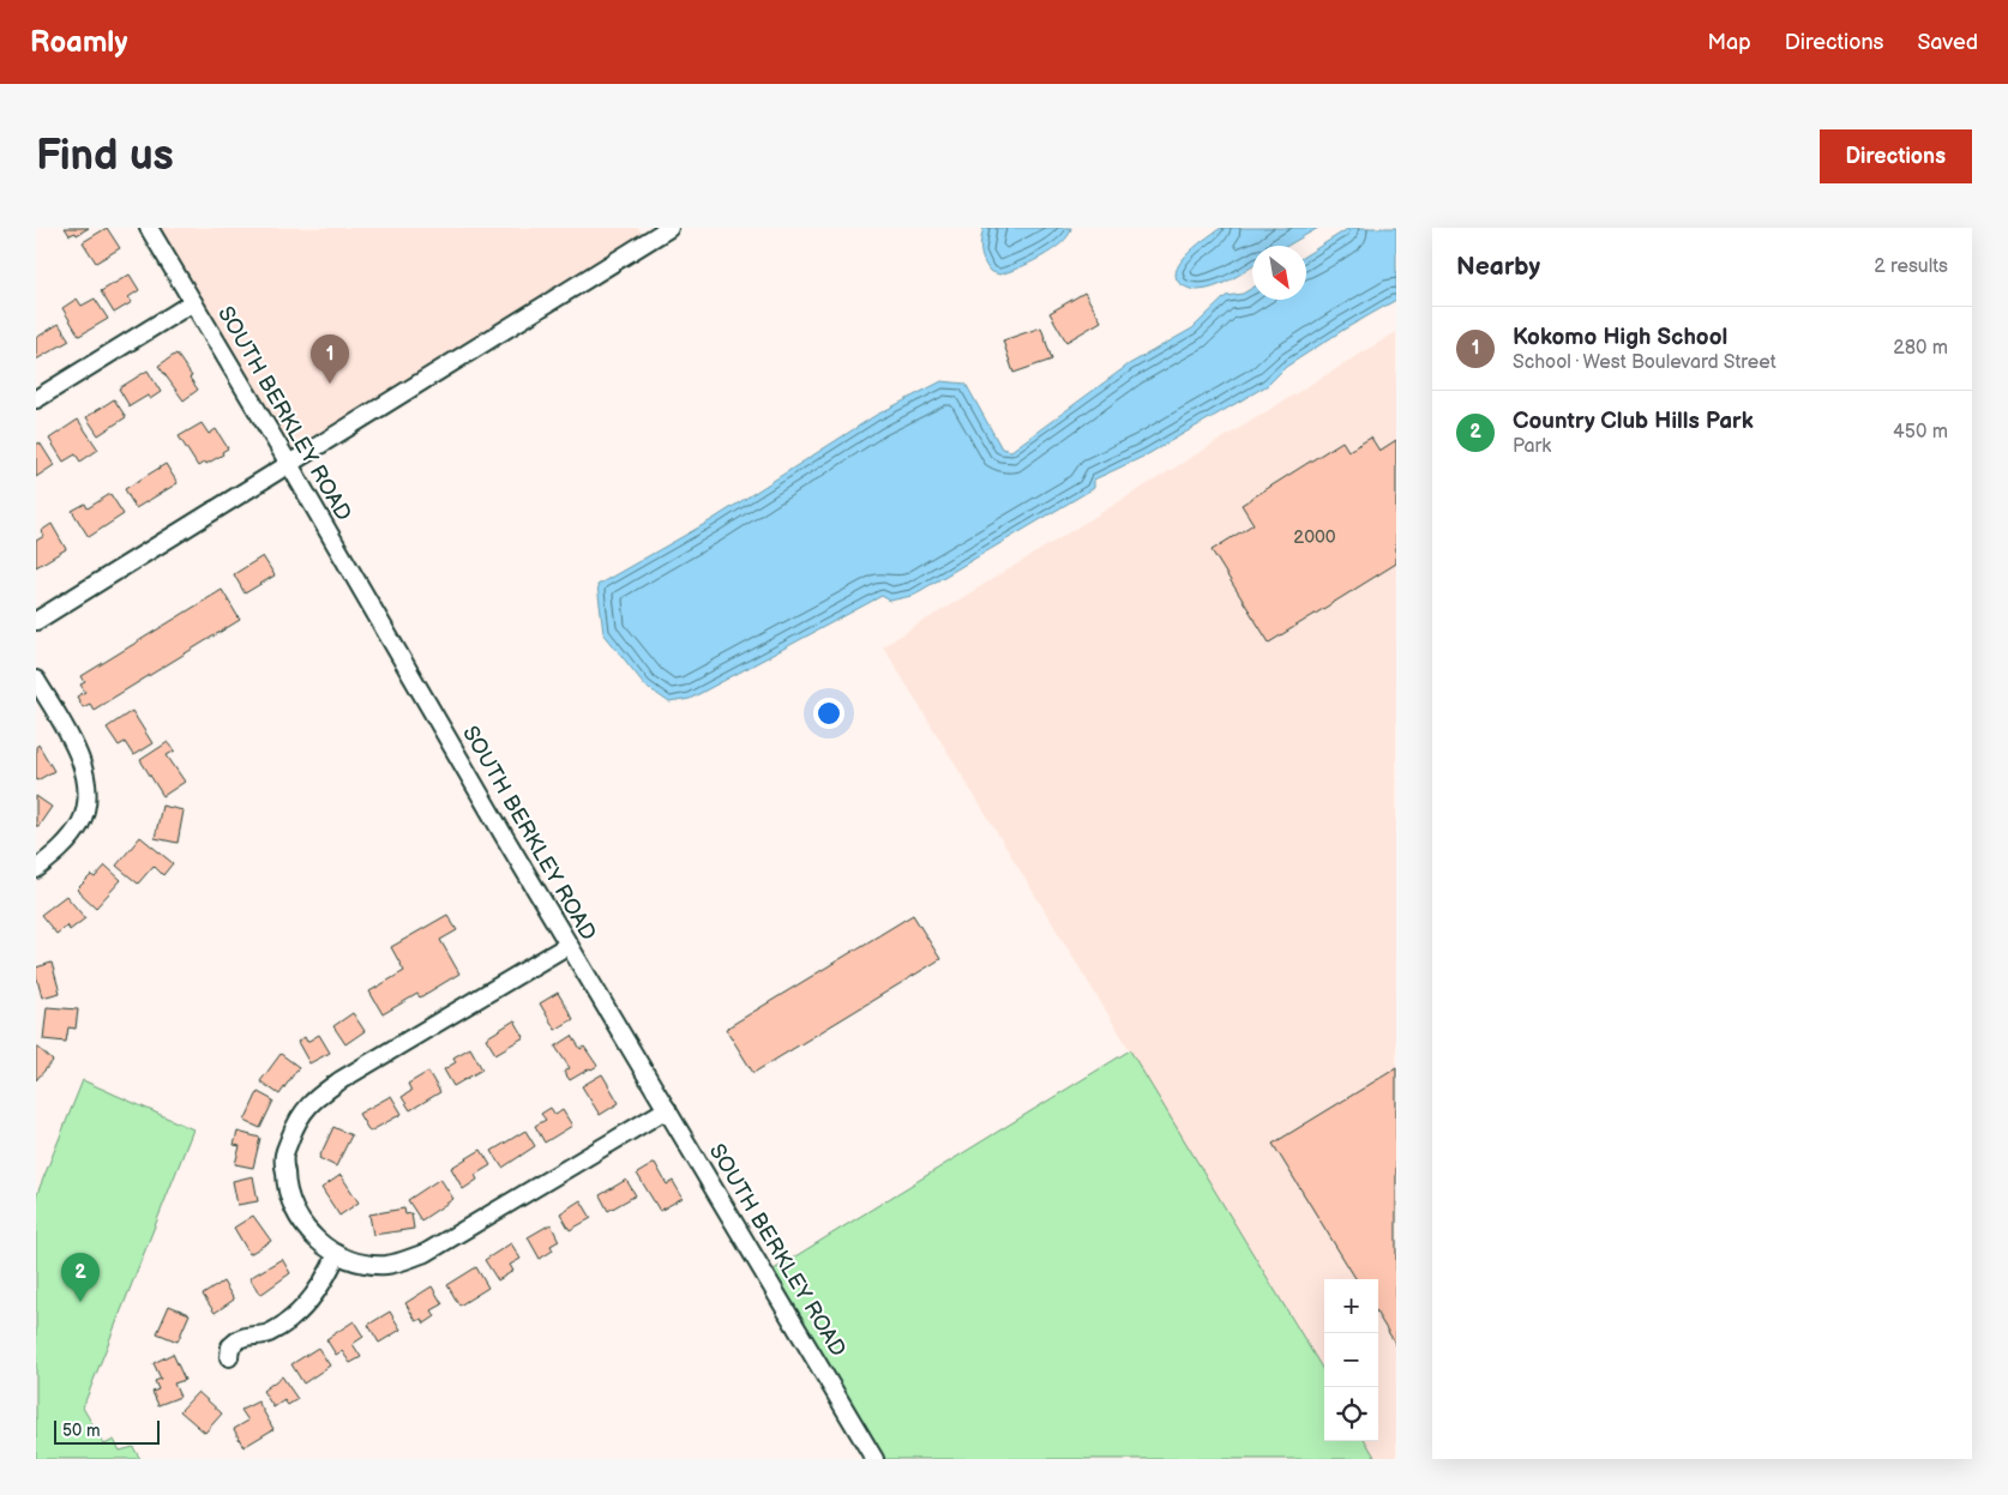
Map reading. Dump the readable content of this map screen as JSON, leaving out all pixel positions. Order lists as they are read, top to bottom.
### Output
{
  "streets": {
    "street": ["SOUTH BERKLEY ROAD"]
  },
  "house_numbers": ["2000"],
  "scale_bar": "50 m",
  "north": "bottom right",
  "page": {
    "header": "Roamly",
    "nav": ["Map", "Directions", "Saved"],
    "buttons": "Directions",
    "title": "Find us",
    "heading": ["Nearby", "2 results"],
    "list": [
      {
        "mark": "1",
        "name": "Kokomo High School",
        "note": "School · West Boulevard Street",
        "value": "280 m"
      },
      {
        "mark": "2",
        "name": "Country Club Hills Park",
        "note": "Park",
        "value": "450 m"
      }
    ],
    "pins": ["1", "2"],
    "map_buttons": ["+", "−"],
    "scale": "50 m"
  }
}
